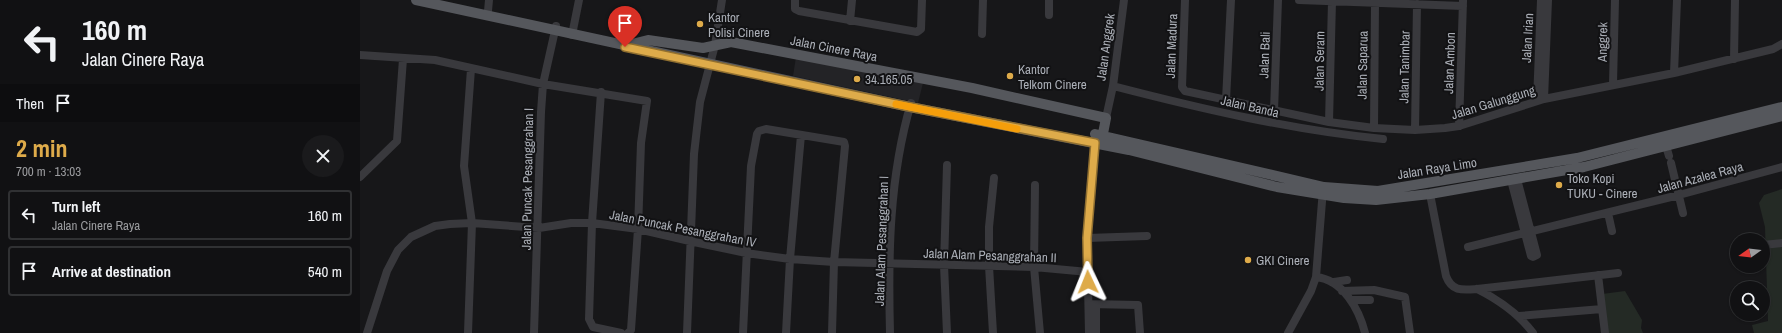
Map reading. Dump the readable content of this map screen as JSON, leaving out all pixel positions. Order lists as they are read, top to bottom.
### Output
{
  "streets": {
    "main road": ["Jalan Anggrek", "Jalan Cinere Raya", "Jalan Raya Limo"],
    "street": [
      "Jalan Irian",
      "Anggrek",
      "Jalan Madura",
      "Jalan Bali",
      "Jalan Seram",
      "Jalan Ambon",
      "Jalan Saparua",
      "Jalan Tanimbar",
      "Jalan Galunggung",
      "Jalan Banda",
      "Jalan Azalea Raya",
      "Jalan Puncak Pesanggrahan I",
      "Jalan Puncak Pesanggrahan IV",
      "Jalan Alam Pesanggrahan I",
      "Jalan Alam Pesanggrahan II"
    ]
  },
  "crossings": [
    ["Jalan Irian", "Jalan Galunggung"],
    ["Anggrek", "Jalan Galunggung"],
    ["Jalan Madura", "Jalan Galunggung"],
    ["Jalan Anggrek", "Jalan Cinere Raya"],
    ["Jalan Anggrek", "Jalan Banda"],
    ["Jalan Anggrek", "Jalan Raya Limo"],
    ["Jalan Cinere Raya", "Jalan Raya Limo"],
    ["Jalan Cinere Raya", "Jalan Puncak Pesanggrahan I"],
    ["Jalan Cinere Raya", "Jalan Alam Pesanggrahan I"],
    ["Jalan Bali", "Jalan Galunggung"],
    ["Jalan Seram", "Jalan Galunggung"],
    ["Jalan Ambon", "Jalan Galunggung"],
    ["Jalan Saparua", "Jalan Galunggung"],
    ["Jalan Tanimbar", "Jalan Galunggung"],
    ["Jalan Puncak Pesanggrahan I", "Jalan Puncak Pesanggrahan IV"],
    ["Jalan Puncak Pesanggrahan IV", "Jalan Alam Pesanggrahan I"],
    ["Jalan Puncak Pesanggrahan IV", "Jalan Alam Pesanggrahan II"],
    ["Jalan Alam Pesanggrahan I", "Jalan Alam Pesanggrahan II"]
  ],
  "places": [
    "Kantor Polisi Cinere",
    "Kantor Telkom Cinere",
    "34.165.05",
    "Toko Kopi TUKU - Cinere",
    "GKI Cinere"
  ],
  "north": "left",
  "page": {
    "turn": ["160 m", "Jalan Cinere Raya"],
    "then": "Then",
    "heading": ["2 min", "700 m · 13:03"],
    "list": [
      {
        "name": "Turn left",
        "note": "Jalan Cinere Raya",
        "value": "160 m"
      },
      {
        "name": "Arrive at destination",
        "value": "540 m"
      }
    ]
  }
}
